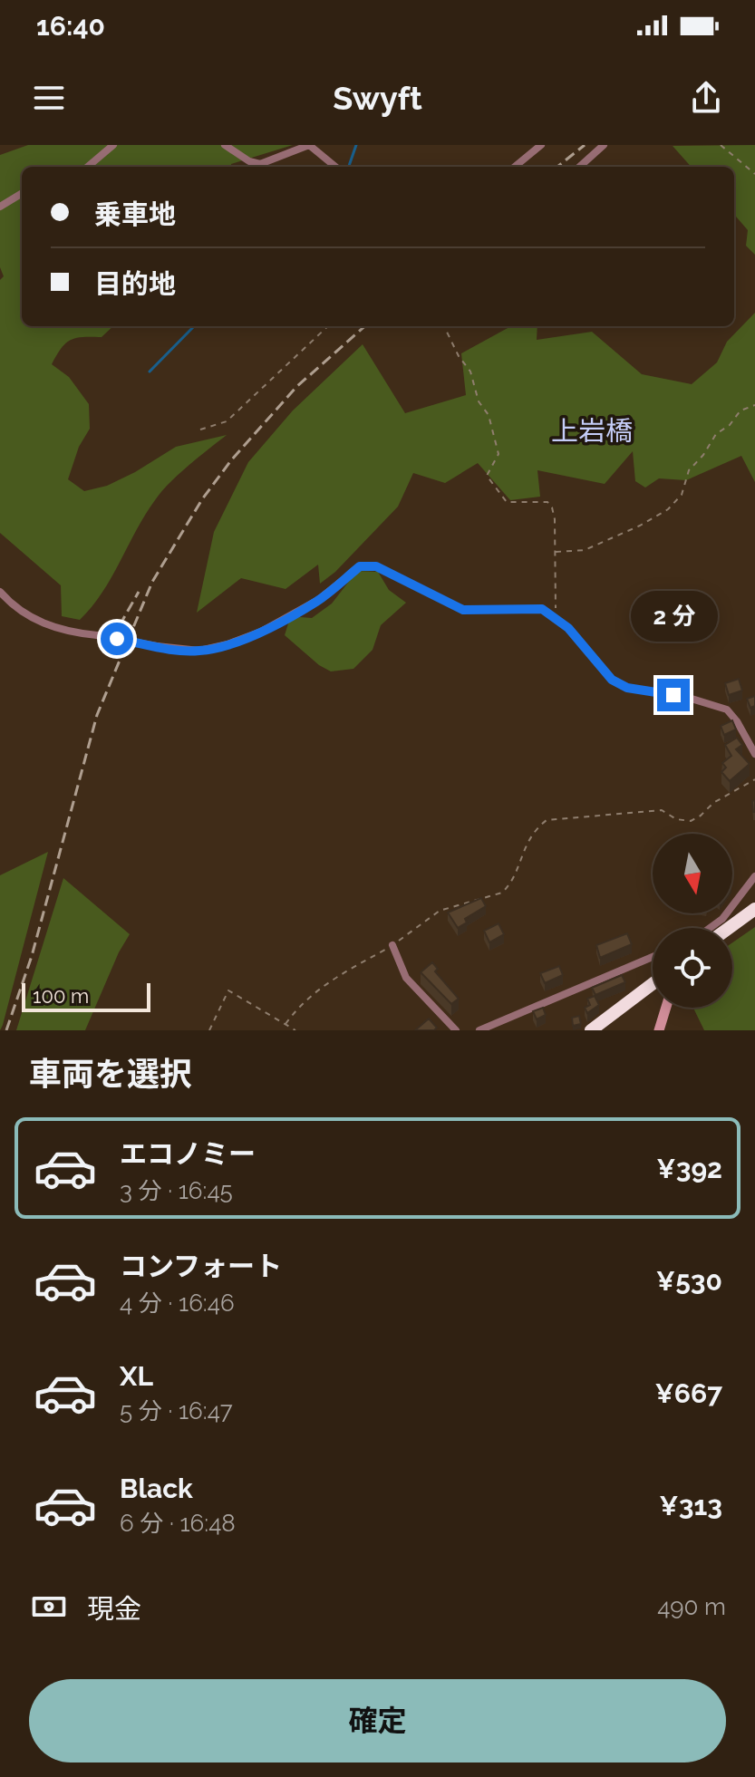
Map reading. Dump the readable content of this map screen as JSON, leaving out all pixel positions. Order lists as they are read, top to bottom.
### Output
{
  "districts": ["上岩橋"],
  "scale_bar": "100 m",
  "north": "bottom",
  "page": {
    "status": "16:40",
    "header": "Swyft",
    "banner": ["乗車地", "目的地"],
    "bubble": "2 分",
    "scale": "100 m",
    "heading": "車両を選択",
    "list": [
      {
        "name": "エコノミー",
        "note": "3 分 · 16:45",
        "value": "¥392"
      },
      {
        "name": "コンフォート",
        "note": "4 分 · 16:46",
        "value": "¥530"
      },
      {
        "name": "XL",
        "note": "5 分 · 16:47",
        "value": "¥667"
      },
      {
        "name": "Black",
        "note": "6 分 · 16:48",
        "value": "¥313"
      }
    ],
    "pay": ["現金", "490 m"],
    "buttons": "確定"
  }
}
